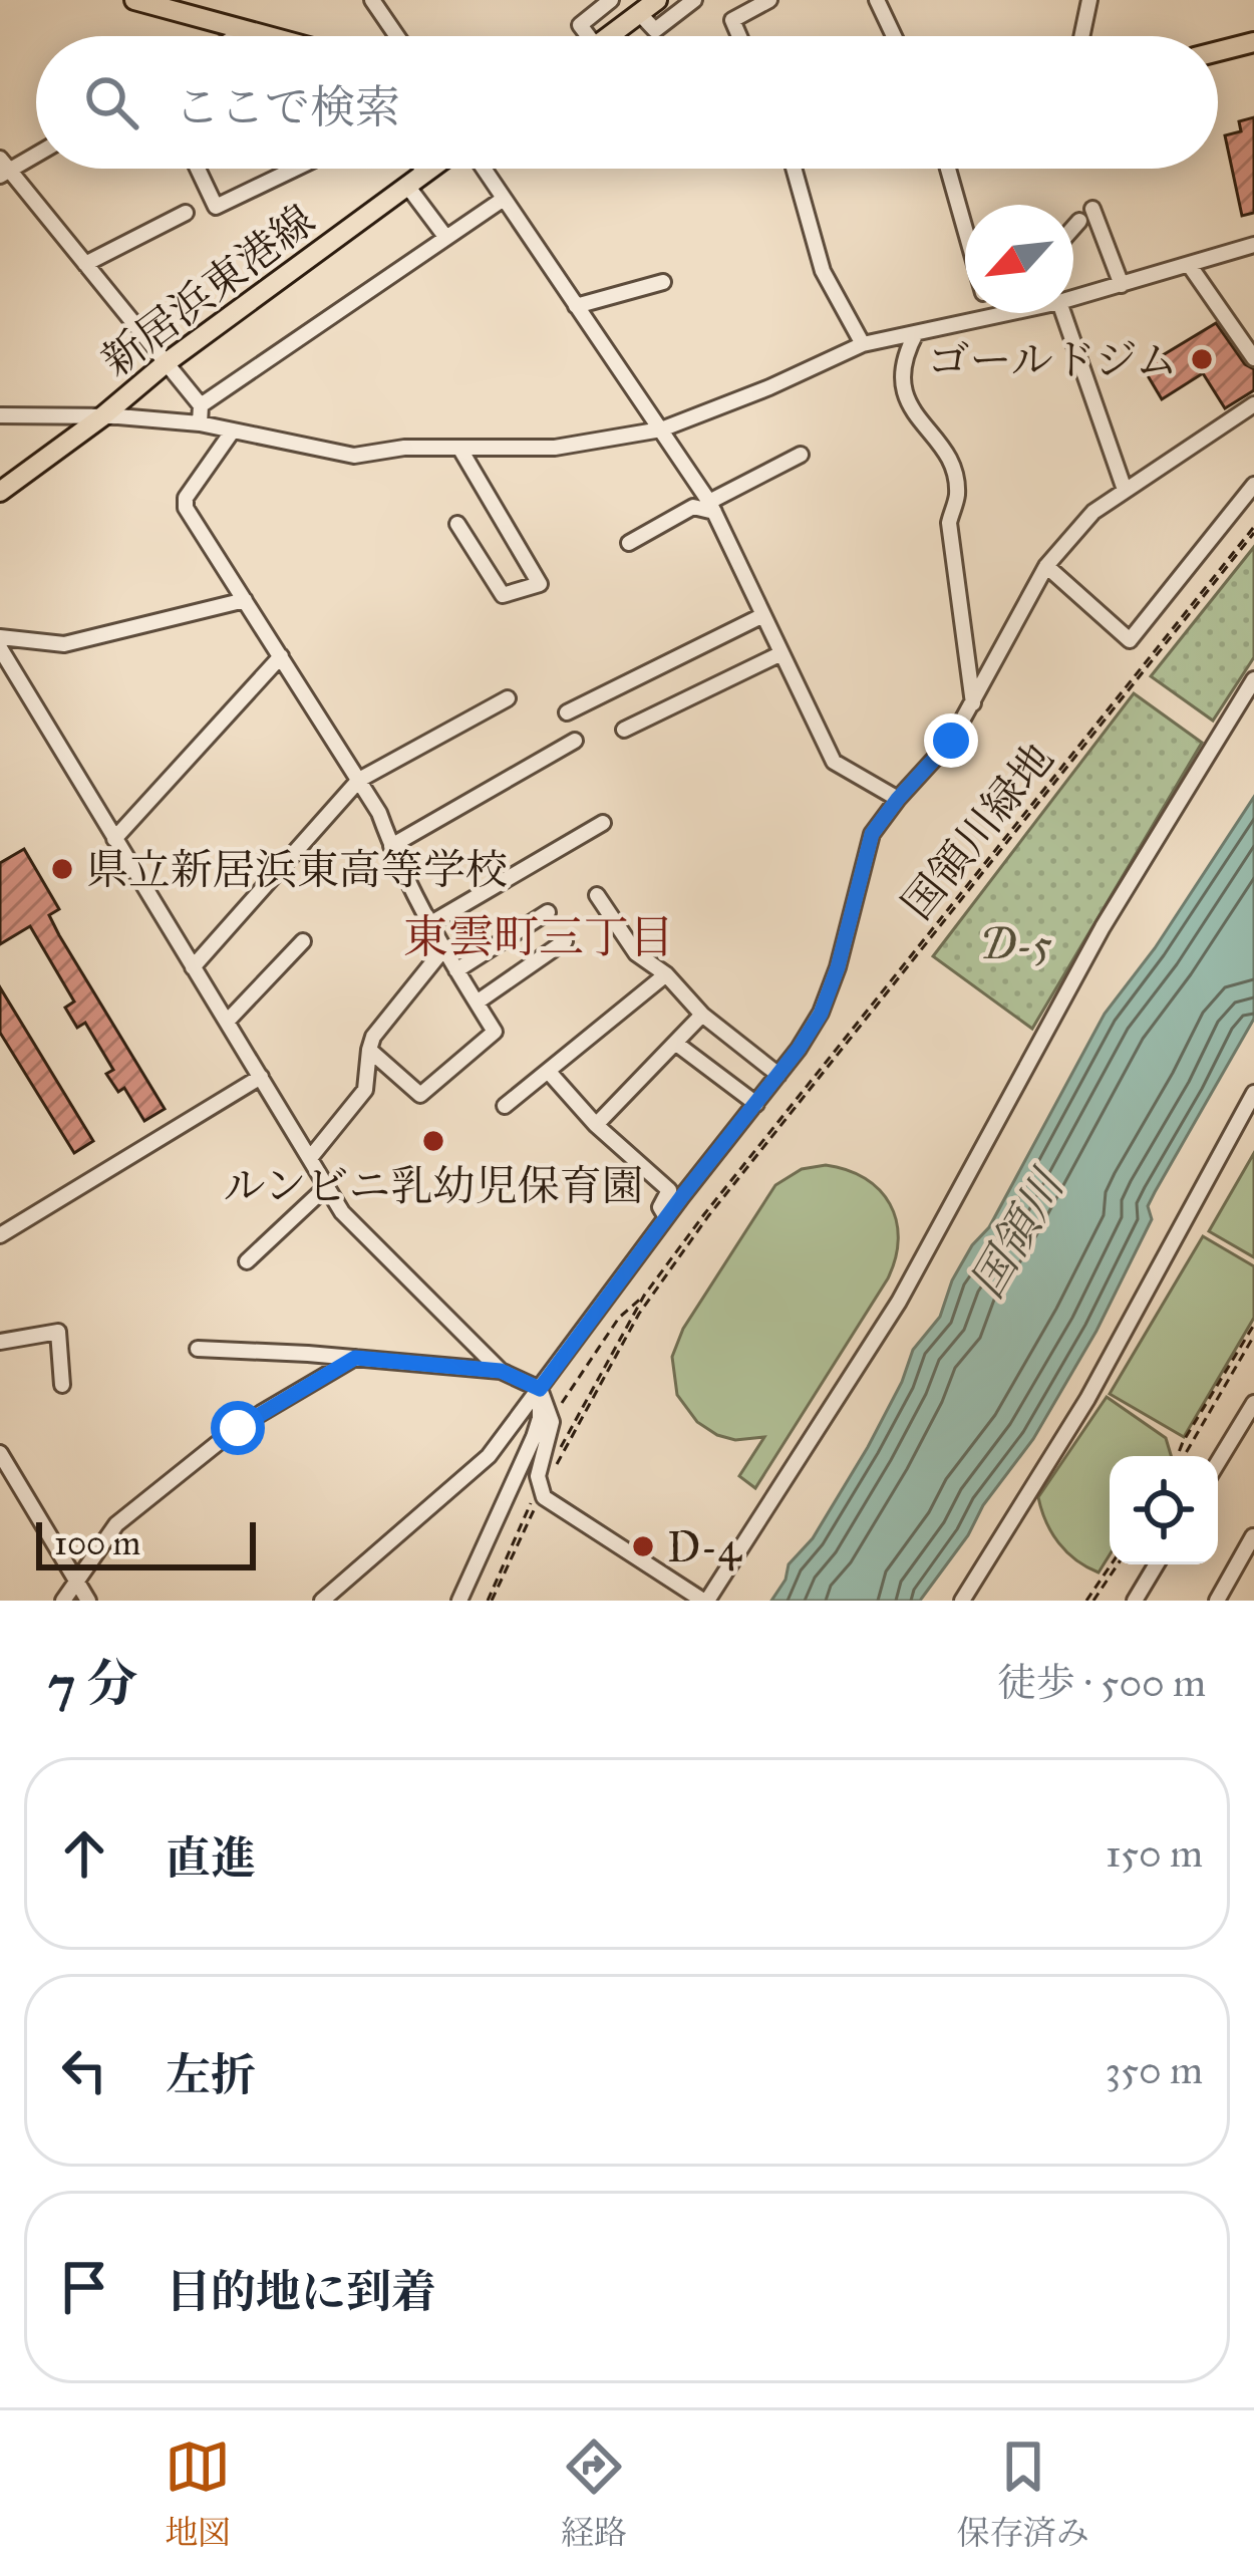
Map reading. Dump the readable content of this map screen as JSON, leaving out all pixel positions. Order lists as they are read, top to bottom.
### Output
{
  "streets": {
    "main road": ["新居浜東港線"],
    "path": ["国領川緑地"]
  },
  "districts": ["東雲町三丁目"],
  "water": ["国領川"],
  "parks": ["D-5"],
  "places": [
    "ゴールドジム",
    "県立新居浜東高等学校",
    "ルンビニ乳幼児保育園",
    "D-4"
  ],
  "scale_bar": "100 m",
  "north": "bottom left",
  "page": {
    "search": "ここで検索",
    "scale": "100 m",
    "heading": ["7 分", "徒歩 · 500 m"],
    "list": [
      ["直進", "150 m"],
      ["左折", "350 m"],
      "目的地に到着"
    ],
    "nav": ["地図", "経路", "保存済み"]
  }
}
